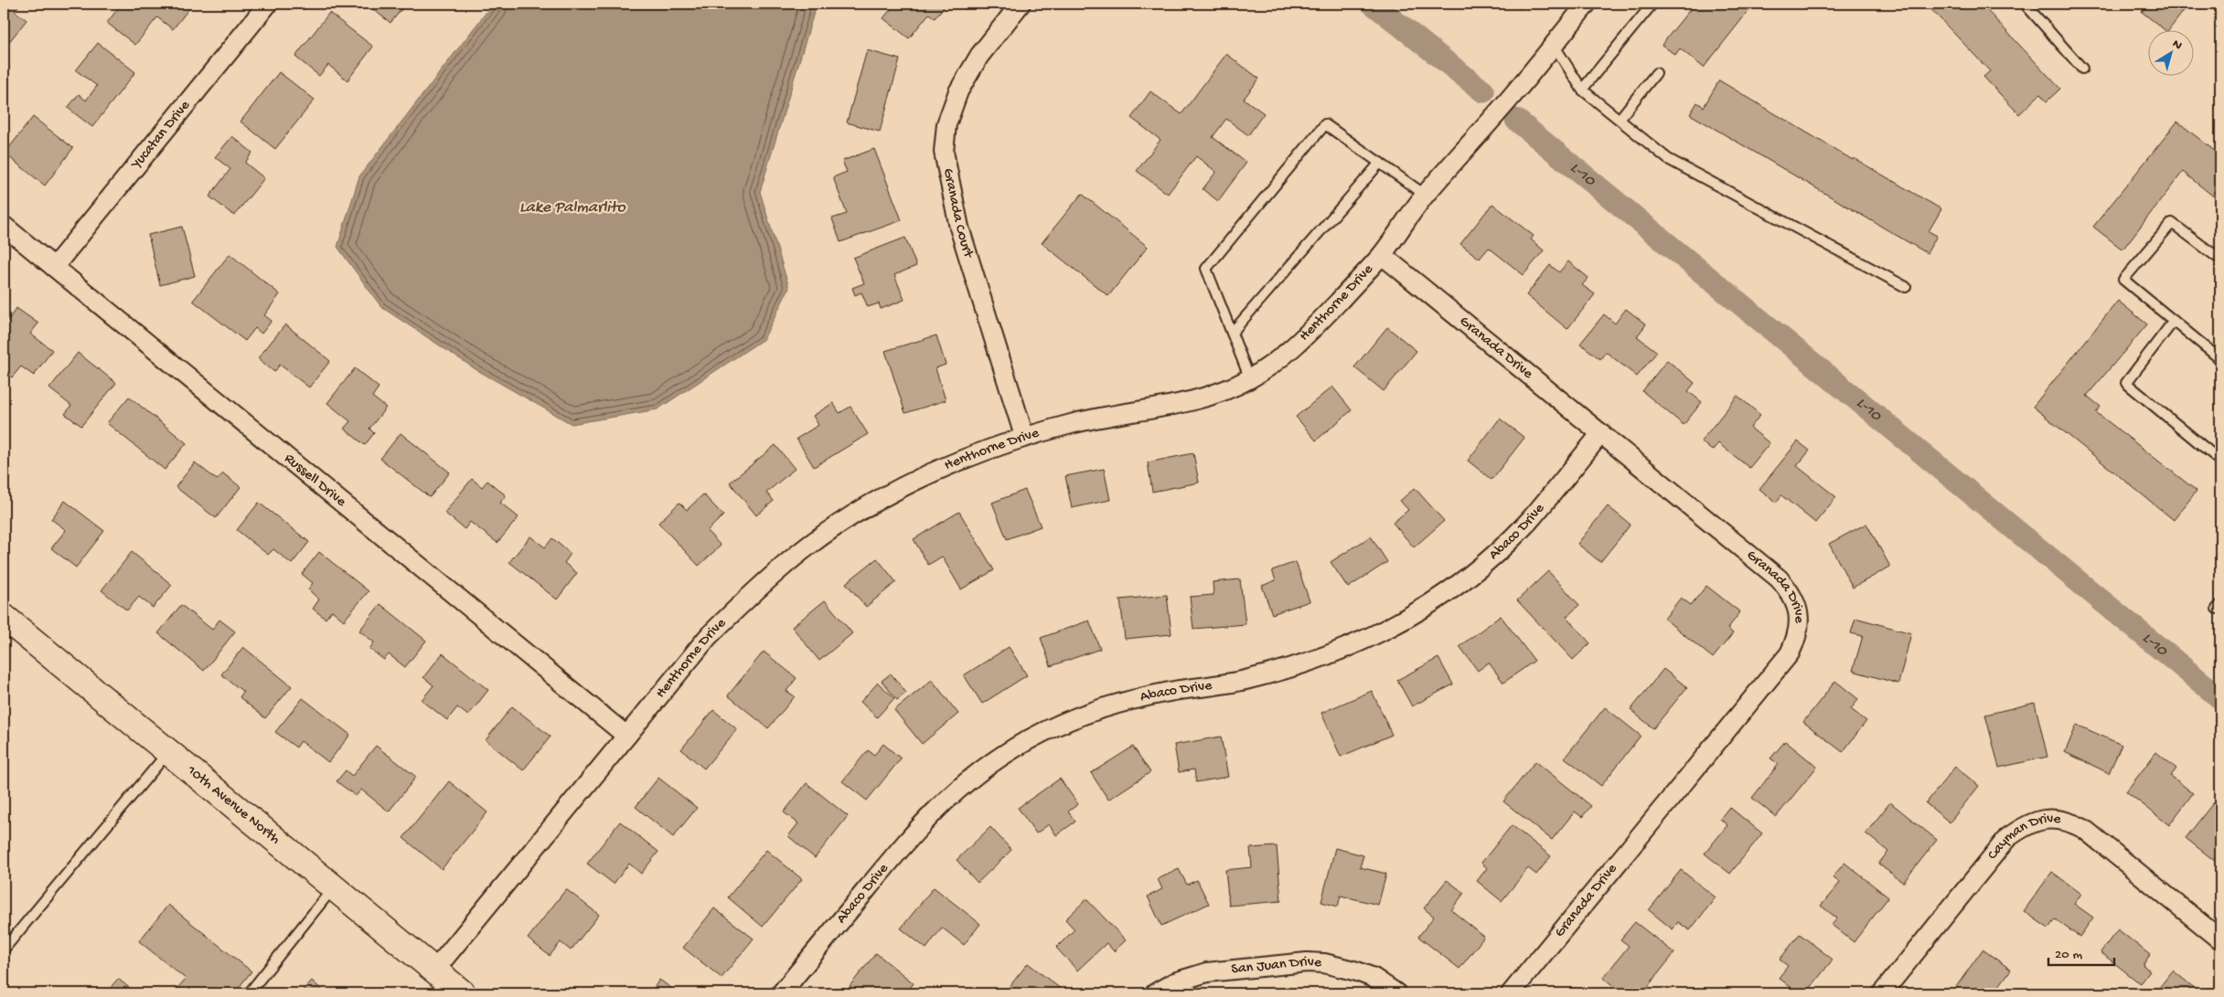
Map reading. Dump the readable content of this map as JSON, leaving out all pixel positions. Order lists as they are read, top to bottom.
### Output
{
  "streets": {
    "street": [
      "Yucatan Drive",
      "Granada Court",
      "Henthorne Drive",
      "Granada Drive",
      "Russell Drive",
      "Abaco Drive",
      "10th Avenue North",
      "Cayman Drive",
      "San Juan Drive"
    ]
  },
  "crossings": [
    ["Yucatan Drive", "Russell Drive"],
    ["Granada Court", "Henthorne Drive"],
    ["Henthorne Drive", "Granada Drive"],
    ["Henthorne Drive", "Russell Drive"],
    ["Henthorne Drive", "10th Avenue North"],
    ["Granada Drive", "Abaco Drive"]
  ],
  "water": ["L-10", "Lake Palmarlito"],
  "scale_bar": "20 m",
  "north": "top right"
}
